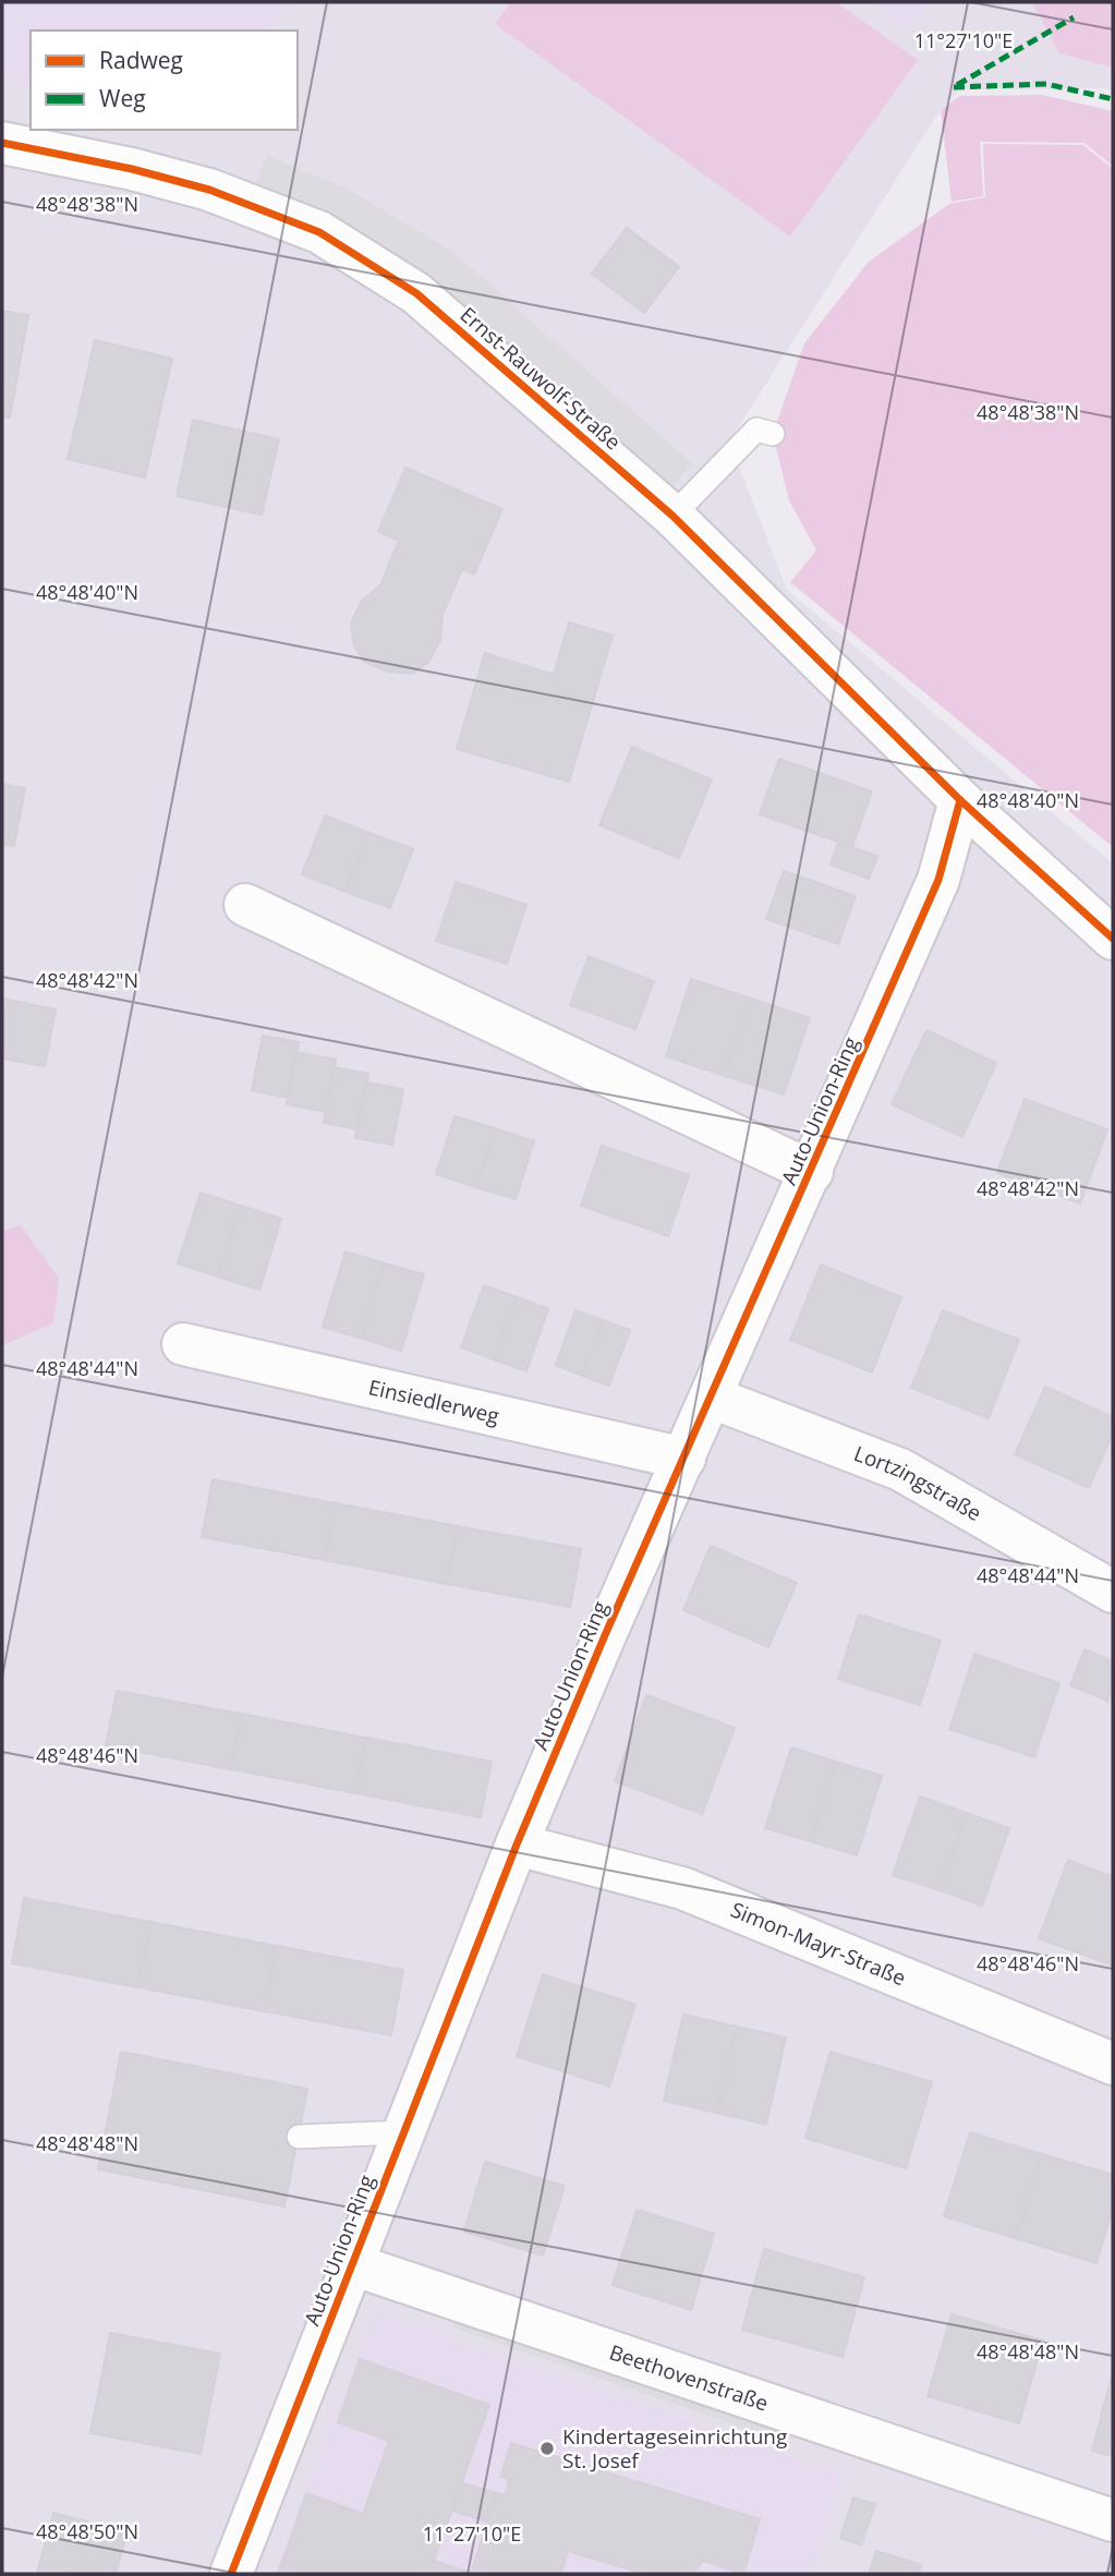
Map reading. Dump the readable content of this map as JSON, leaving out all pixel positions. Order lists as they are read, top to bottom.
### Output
{
  "streets": {
    "street": [
      "Ernst-Rauwolf-Straße",
      "Auto-Union-Ring",
      "Einsiedlerweg",
      "Lortzingstraße",
      "Simon-Mayr-Straße",
      "Beethovenstraße"
    ]
  },
  "crossings": [
    ["Ernst-Rauwolf-Straße", "Auto-Union-Ring"],
    ["Auto-Union-Ring", "Einsiedlerweg"],
    ["Auto-Union-Ring", "Lortzingstraße"],
    ["Auto-Union-Ring", "Simon-Mayr-Straße"],
    ["Auto-Union-Ring", "Beethovenstraße"]
  ],
  "places": ["Kindertageseinrichtung St. Josef"],
  "legend": ["Radweg", "Weg"],
  "coordinates": [
    "11°27'10\"E",
    "48°48'38\"N",
    "48°48'40\"N",
    "48°48'42\"N",
    "48°48'44\"N",
    "48°48'46\"N",
    "48°48'48\"N",
    "48°48'50\"N"
  ]
}
